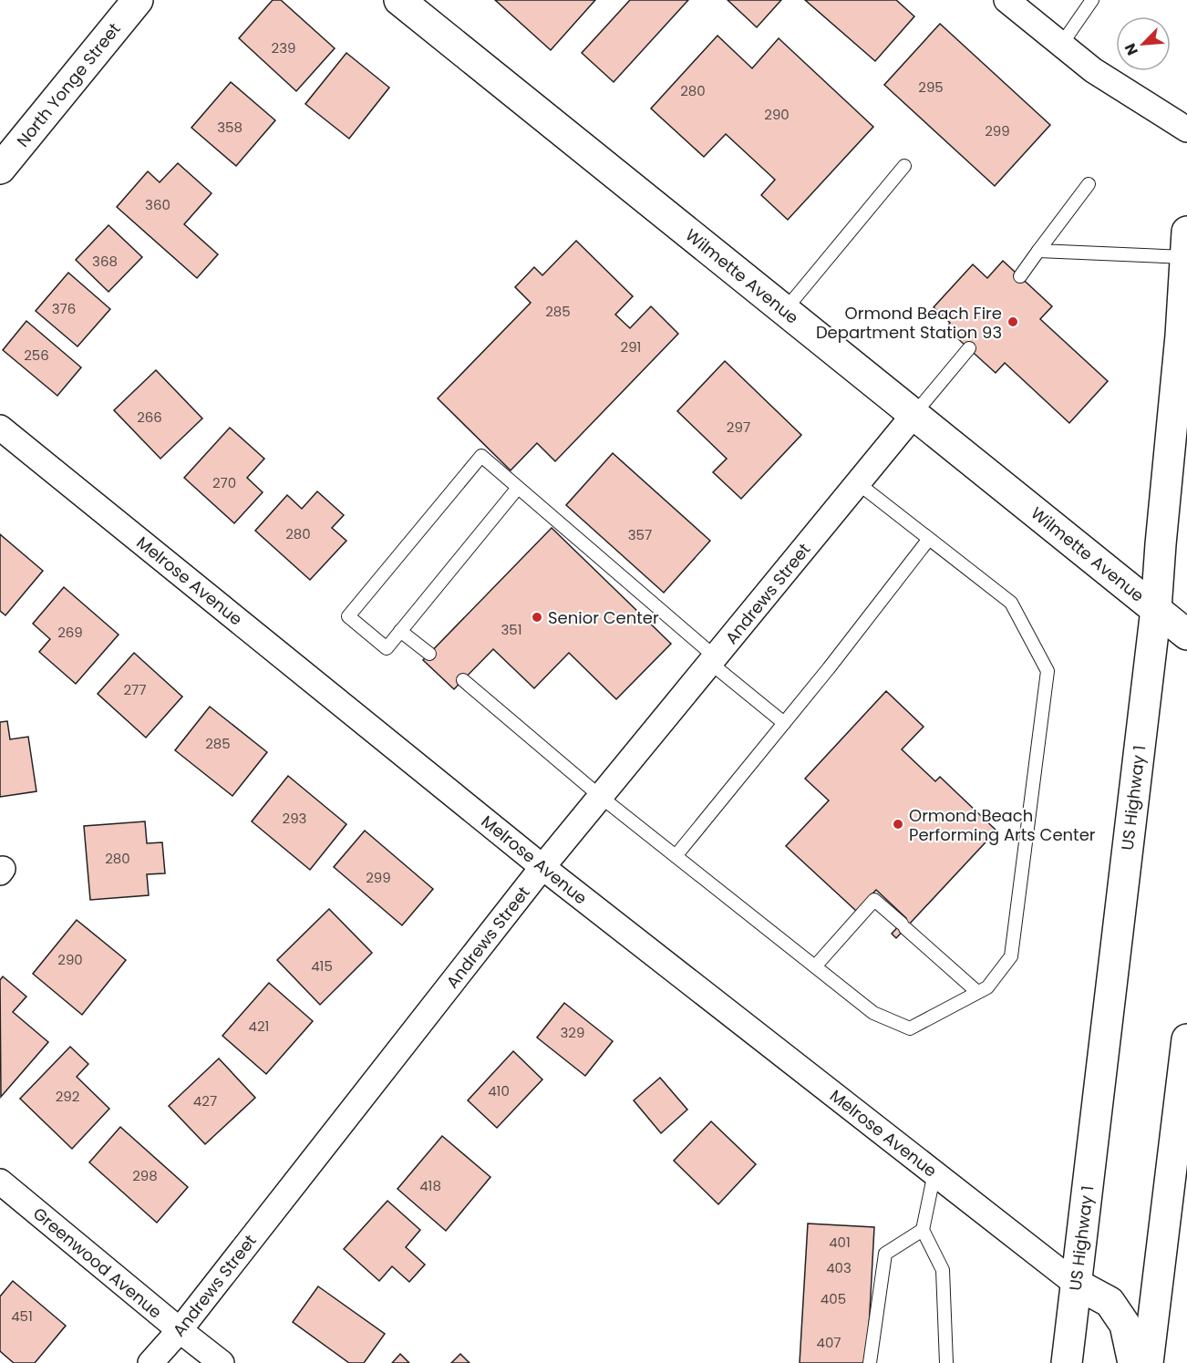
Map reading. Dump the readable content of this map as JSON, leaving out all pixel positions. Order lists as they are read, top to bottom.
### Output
{
  "streets": {
    "main road": ["North Yonge Street", "Wilmette Avenue", "US Highway 1"],
    "street": ["Melrose Avenue", "Andrews Street", "Greenwood Avenue"]
  },
  "crossings": [
    ["Wilmette Avenue", "Andrews Street"],
    ["Wilmette Avenue", "US Highway 1"],
    ["Melrose Avenue", "Andrews Street"],
    ["Melrose Avenue", "US Highway 1"],
    ["Andrews Street", "Greenwood Avenue"]
  ],
  "places": ["Ormond Beach Fire Department Station 93", "Senior Center", "Ormond Beach Performing Arts Center"],
  "house_numbers": [
    "239",
    "295",
    "280",
    "290",
    "358",
    "299",
    "360",
    "368",
    "376",
    "285",
    "291",
    "256",
    "266",
    "297",
    "270",
    "280",
    "357",
    "351",
    "269",
    "277",
    "285",
    "293",
    "280",
    "299",
    "290",
    "415",
    "421",
    "329",
    "410",
    "292",
    "427",
    "298",
    "418",
    "401",
    "403",
    "405",
    "451",
    "407"
  ],
  "north": "bottom left"
}
